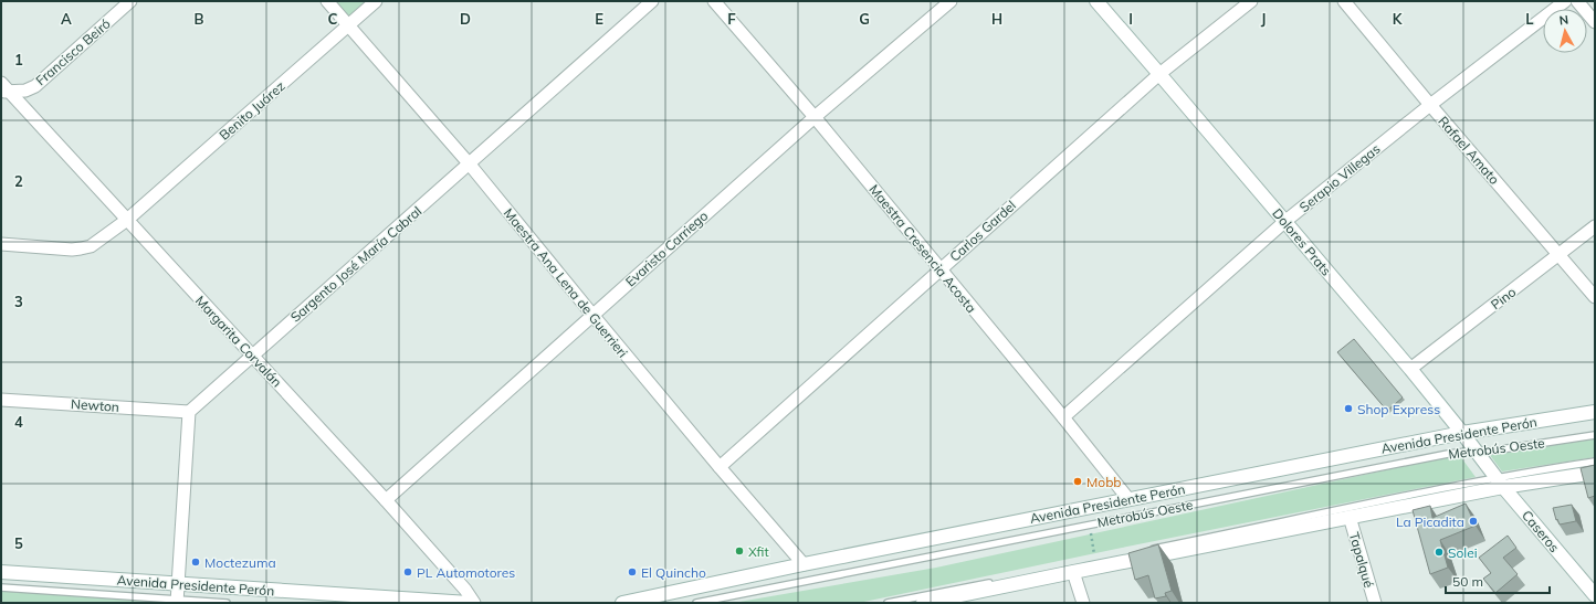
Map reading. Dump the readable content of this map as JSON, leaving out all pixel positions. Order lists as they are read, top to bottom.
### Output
{
  "streets": {
    "main road": ["Dolores Prats", "Avenida Presidente Perón", "Caseros"],
    "street": [
      "Francisco Beiró",
      "Benito Juárez",
      "Rafael Amato",
      "Serapio Villegas",
      "Carlos Gardel",
      "Evaristo Carriego",
      "Maestra Cresencia Acosta",
      "Sargento José María Cabral",
      "Maestra Ana Lena de Guerrieri",
      "Pino",
      "Margarita Corvalán",
      "Newton",
      "Tapalqué"
    ],
    "lane": ["Metrobús Oeste"]
  },
  "crossings": [
    ["Francisco Beiró", "Margarita Corvalán"],
    ["Benito Juárez", "Maestra Ana Lena de Guerrieri"],
    ["Benito Juárez", "Margarita Corvalán"],
    ["Rafael Amato", "Serapio Villegas"],
    ["Rafael Amato", "Pino"],
    ["Serapio Villegas", "Dolores Prats"],
    ["Serapio Villegas", "Maestra Cresencia Acosta"],
    ["Carlos Gardel", "Dolores Prats"],
    ["Carlos Gardel", "Maestra Cresencia Acosta"],
    ["Carlos Gardel", "Maestra Ana Lena de Guerrieri"],
    ["Dolores Prats", "Pino"],
    ["Dolores Prats", "Avenida Presidente Perón"],
    ["Dolores Prats", "Metrobús Oeste"],
    ["Dolores Prats", "Caseros"],
    ["Evaristo Carriego", "Maestra Cresencia Acosta"],
    ["Evaristo Carriego", "Maestra Ana Lena de Guerrieri"],
    ["Evaristo Carriego", "Margarita Corvalán"],
    ["Maestra Cresencia Acosta", "Avenida Presidente Perón"],
    ["Sargento José María Cabral", "Maestra Ana Lena de Guerrieri"],
    ["Sargento José María Cabral", "Margarita Corvalán"],
    ["Sargento José María Cabral", "Newton"],
    ["Maestra Ana Lena de Guerrieri", "Avenida Presidente Perón"],
    ["Metrobús Oeste", "Caseros"]
  ],
  "places": [
    "Shop Express",
    "Mobb",
    "La Picadita",
    "Xfit",
    "Solei",
    "Moctezuma",
    "PL Automotores",
    "El Quincho"
  ],
  "scale_bar": "50 m",
  "north": "top",
  "grid": {
    "columns": [
      "A",
      "B",
      "C",
      "D",
      "E",
      "F",
      "G",
      "H",
      "I",
      "J",
      "K",
      "L"
    ],
    "rows": [
      "1",
      "2",
      "3",
      "4",
      "5"
    ]
  }
}
